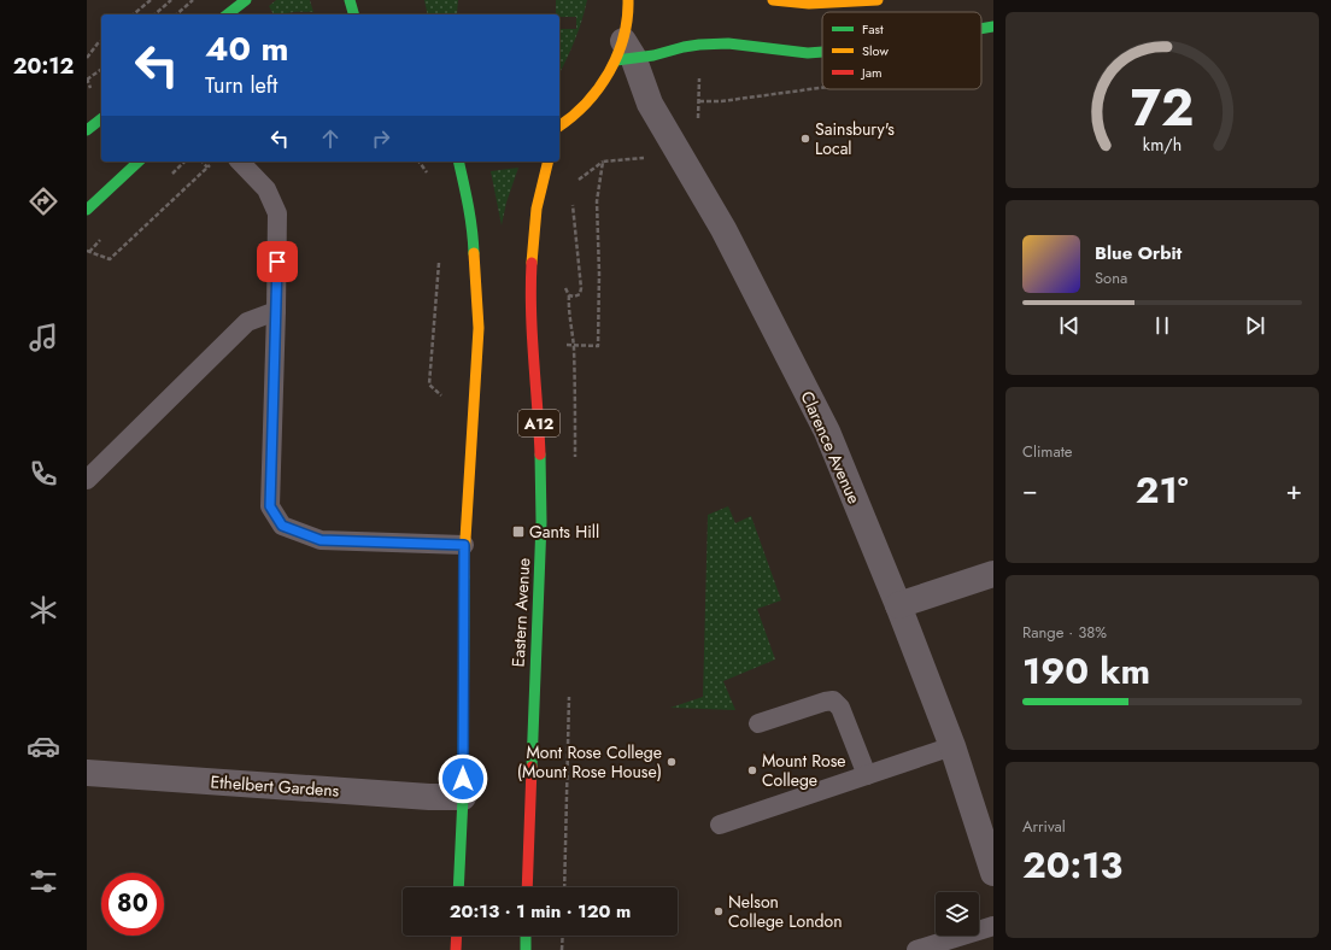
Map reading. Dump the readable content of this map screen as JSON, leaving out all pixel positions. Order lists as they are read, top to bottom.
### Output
{
  "streets": {
    "main road": ["A12", "Eastern Avenue"],
    "street": ["Clarence Avenue", "Ethelbert Gardens"]
  },
  "places": {
    "other": [
      "Sainsbury's Local",
      "Mont Rose College (Mount Rose House)",
      "Mount Rose College",
      "Nelson College London"
    ],
    "transit": ["Gants Hill"]
  },
  "legend": ["Fast", "Slow", "Jam"],
  "page": {
    "tabs": "20:12",
    "turn": ["40 m", "Turn left"],
    "song": ["Blue Orbit", "Sona"],
    "tile": [
      "Climate",
      ["Range · 38%", "190 km"],
      ["Arrival", "20:13"]
    ],
    "heat": ["−", "21°", "+"],
    "limit": "80",
    "trip": "20:13 · 1 min · 120 m",
    "gauge": ["72", "km/h"]
  }
}
